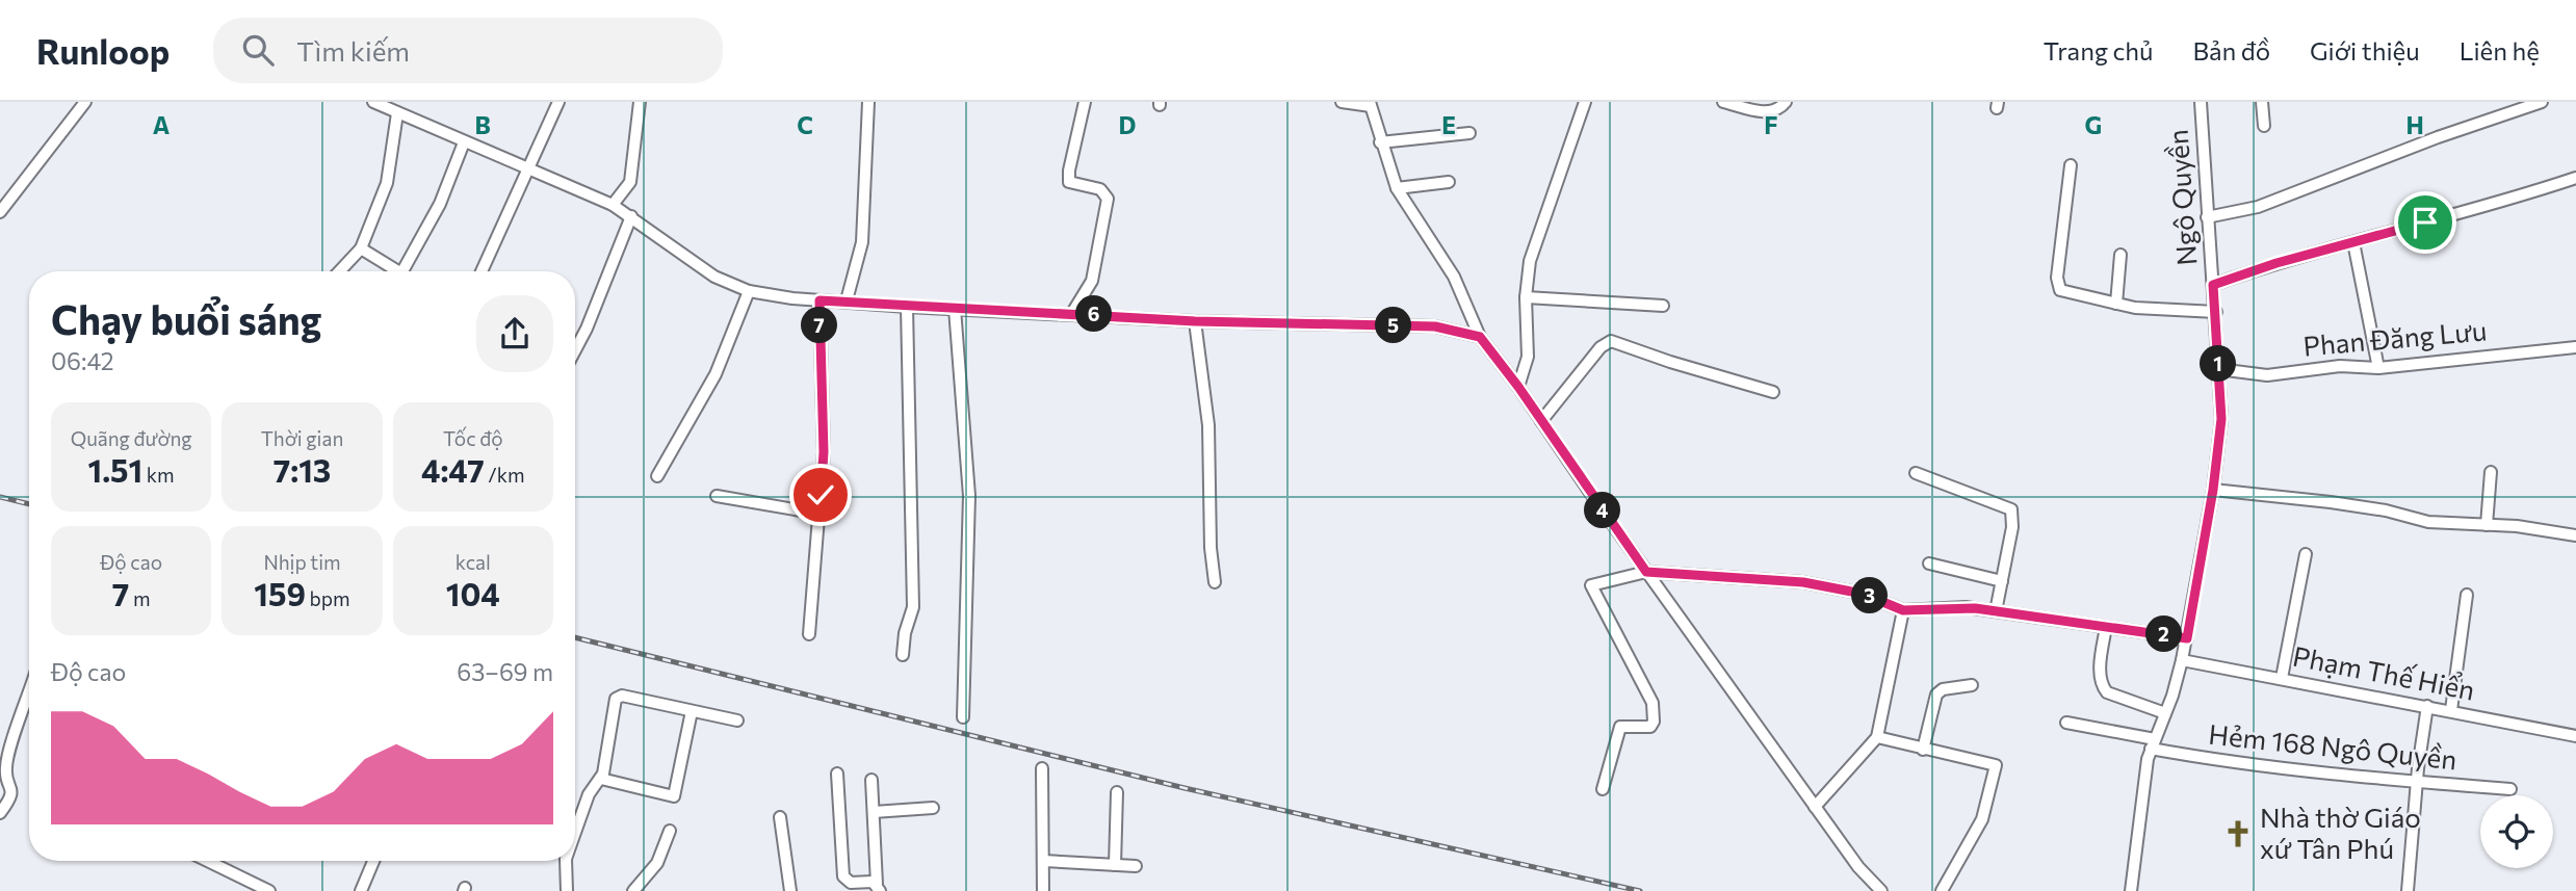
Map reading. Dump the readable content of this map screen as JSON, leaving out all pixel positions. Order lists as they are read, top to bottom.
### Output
{
  "streets": {
    "street": [
      "Ngô Quyền",
      "Phan Đăng Lưu",
      "Phạm Thế Hiển",
      "Hẻm 168 Ngô Quyền"
    ]
  },
  "crossings": [
    ["Ngô Quyền", "Phan Đăng Lưu"],
    ["Ngô Quyền", "Phạm Thế Hiển"],
    ["Ngô Quyền", "Hẻm 168 Ngô Quyền"]
  ],
  "places": {
    "church": ["Nhà thờ Giáo xứ Tân Phú"]
  },
  "page": {
    "header": "Runloop",
    "search": "Tìm kiếm",
    "nav": [
      "Trang chủ",
      "Bản đồ",
      "Giới thiệu",
      "Liên hệ"
    ],
    "heading": ["Chạy buổi sáng", "06:42"],
    "pins": [
      "6",
      "5",
      "7",
      "1",
      "4",
      "3",
      "2"
    ],
    "stats": [
      ["Quãng đường", "1.51 km"],
      ["Thời gian", "7:13"],
      ["Tốc độ", "4:47 /km"],
      ["Độ cao", "7 m"],
      ["Nhịp tim", "159 bpm"],
      ["kcal", "104"]
    ],
    "chart": ["Độ cao", "63–69 m"]
  },
  "grid": {
    "columns": [
      "A",
      "B",
      "C",
      "D",
      "E",
      "F",
      "G",
      "H"
    ]
  }
}
